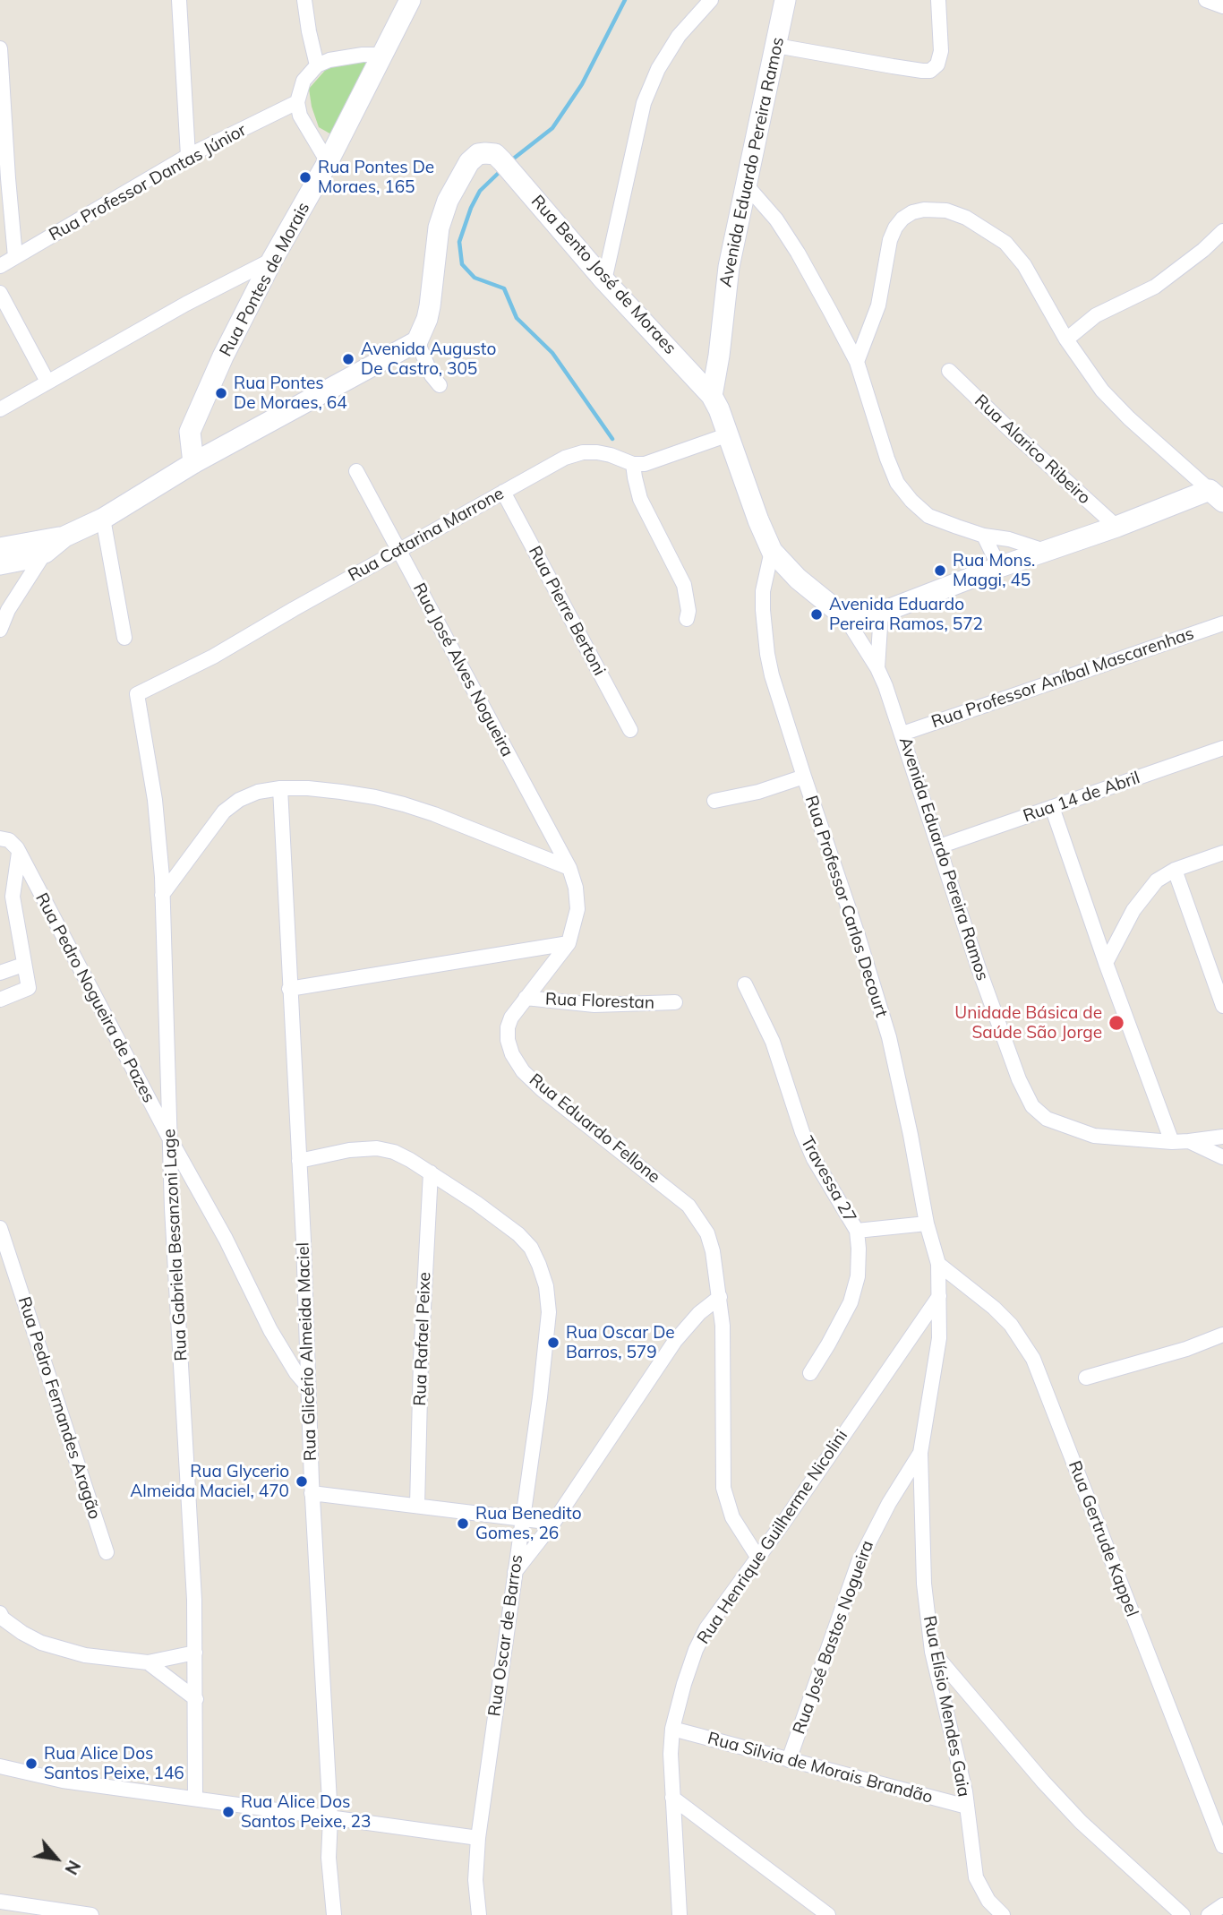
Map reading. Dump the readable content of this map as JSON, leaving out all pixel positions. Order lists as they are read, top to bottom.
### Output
{
  "streets": {
    "street": [
      "Avenida Eduardo Pereira Ramos",
      "Rua Professor Dantas Júnior",
      "Rua Bento José de Moraes",
      "Rua Pontes de Morais",
      "Rua Alarico Ribeiro",
      "Rua Catarina Marrone",
      "Rua Pierre Bertoni",
      "Rua José Alves Nogueira",
      "Rua Professor Aníbal Mascarenhas",
      "Rua 14 de Abril",
      "Rua Professor Carlos Decourt",
      "Rua Pedro Nogueira de Pazes",
      "Rua Florestan",
      "Rua Eduardo Fellone",
      "Travessa 27",
      "Rua Gabriela Besanzoni Lage",
      "Rua Rafael Peixe",
      "Rua Glicério Almeida Maciel",
      "Rua Pedro Fernandes Aragão",
      "Rua Henrique Guilherme Nicolini",
      "Rua Gertrude Kappel",
      "Rua Oscar de Barros",
      "Rua José Bastos Nogueira",
      "Rua Elísio Mendes Gaia",
      "Rua Silvia de Morais Brandão"
    ]
  },
  "crossings": [
    ["Avenida Eduardo Pereira Ramos", "Rua Bento José de Moraes"],
    ["Avenida Eduardo Pereira Ramos", "Rua Catarina Marrone"],
    ["Avenida Eduardo Pereira Ramos", "Rua Professor Aníbal Mascarenhas"],
    ["Avenida Eduardo Pereira Ramos", "Rua 14 de Abril"],
    ["Avenida Eduardo Pereira Ramos", "Rua Professor Carlos Decourt"],
    ["Rua Catarina Marrone", "Rua Pierre Bertoni"],
    ["Rua Catarina Marrone", "Rua José Alves Nogueira"],
    ["Rua Catarina Marrone", "Rua Gabriela Besanzoni Lage"],
    ["Rua José Alves Nogueira", "Rua Eduardo Fellone"],
    ["Rua Professor Carlos Decourt", "Rua Gertrude Kappel"],
    ["Rua Professor Carlos Decourt", "Rua Elísio Mendes Gaia"],
    ["Rua Pedro Nogueira de Pazes", "Rua Gabriela Besanzoni Lage"],
    ["Rua Pedro Nogueira de Pazes", "Rua Glicério Almeida Maciel"],
    ["Rua Florestan", "Rua Eduardo Fellone"],
    ["Rua Eduardo Fellone", "Rua Henrique Guilherme Nicolini"],
    ["Rua Rafael Peixe", "Rua Oscar de Barros"],
    ["Rua Glicério Almeida Maciel", "Rua Oscar de Barros"],
    ["Rua Henrique Guilherme Nicolini", "Rua Elísio Mendes Gaia"],
    ["Rua Henrique Guilherme Nicolini", "Rua Silvia de Morais Brandão"],
    ["Rua Gertrude Kappel", "Rua Elísio Mendes Gaia"],
    ["Rua José Bastos Nogueira", "Rua Elísio Mendes Gaia"],
    ["Rua José Bastos Nogueira", "Rua Silvia de Morais Brandão"],
    ["Rua Elísio Mendes Gaia", "Rua Silvia de Morais Brandão"]
  ],
  "places": [
    "Rua Pontes De Moraes, 165",
    "Avenida Augusto De Castro, 305",
    "Rua Pontes De Moraes, 64",
    "Rua Mons. Maggi, 45",
    "Avenida Eduardo Pereira Ramos, 572",
    "Unidade Básica de Saúde São Jorge",
    "Rua Oscar De Barros, 579",
    "Rua Glycerio Almeida Maciel, 470",
    "Rua Benedito Gomes, 26",
    "Rua Alice Dos Santos Peixe, 146",
    "Rua Alice Dos Santos Peixe, 23"
  ],
  "north": "bottom right"
}
